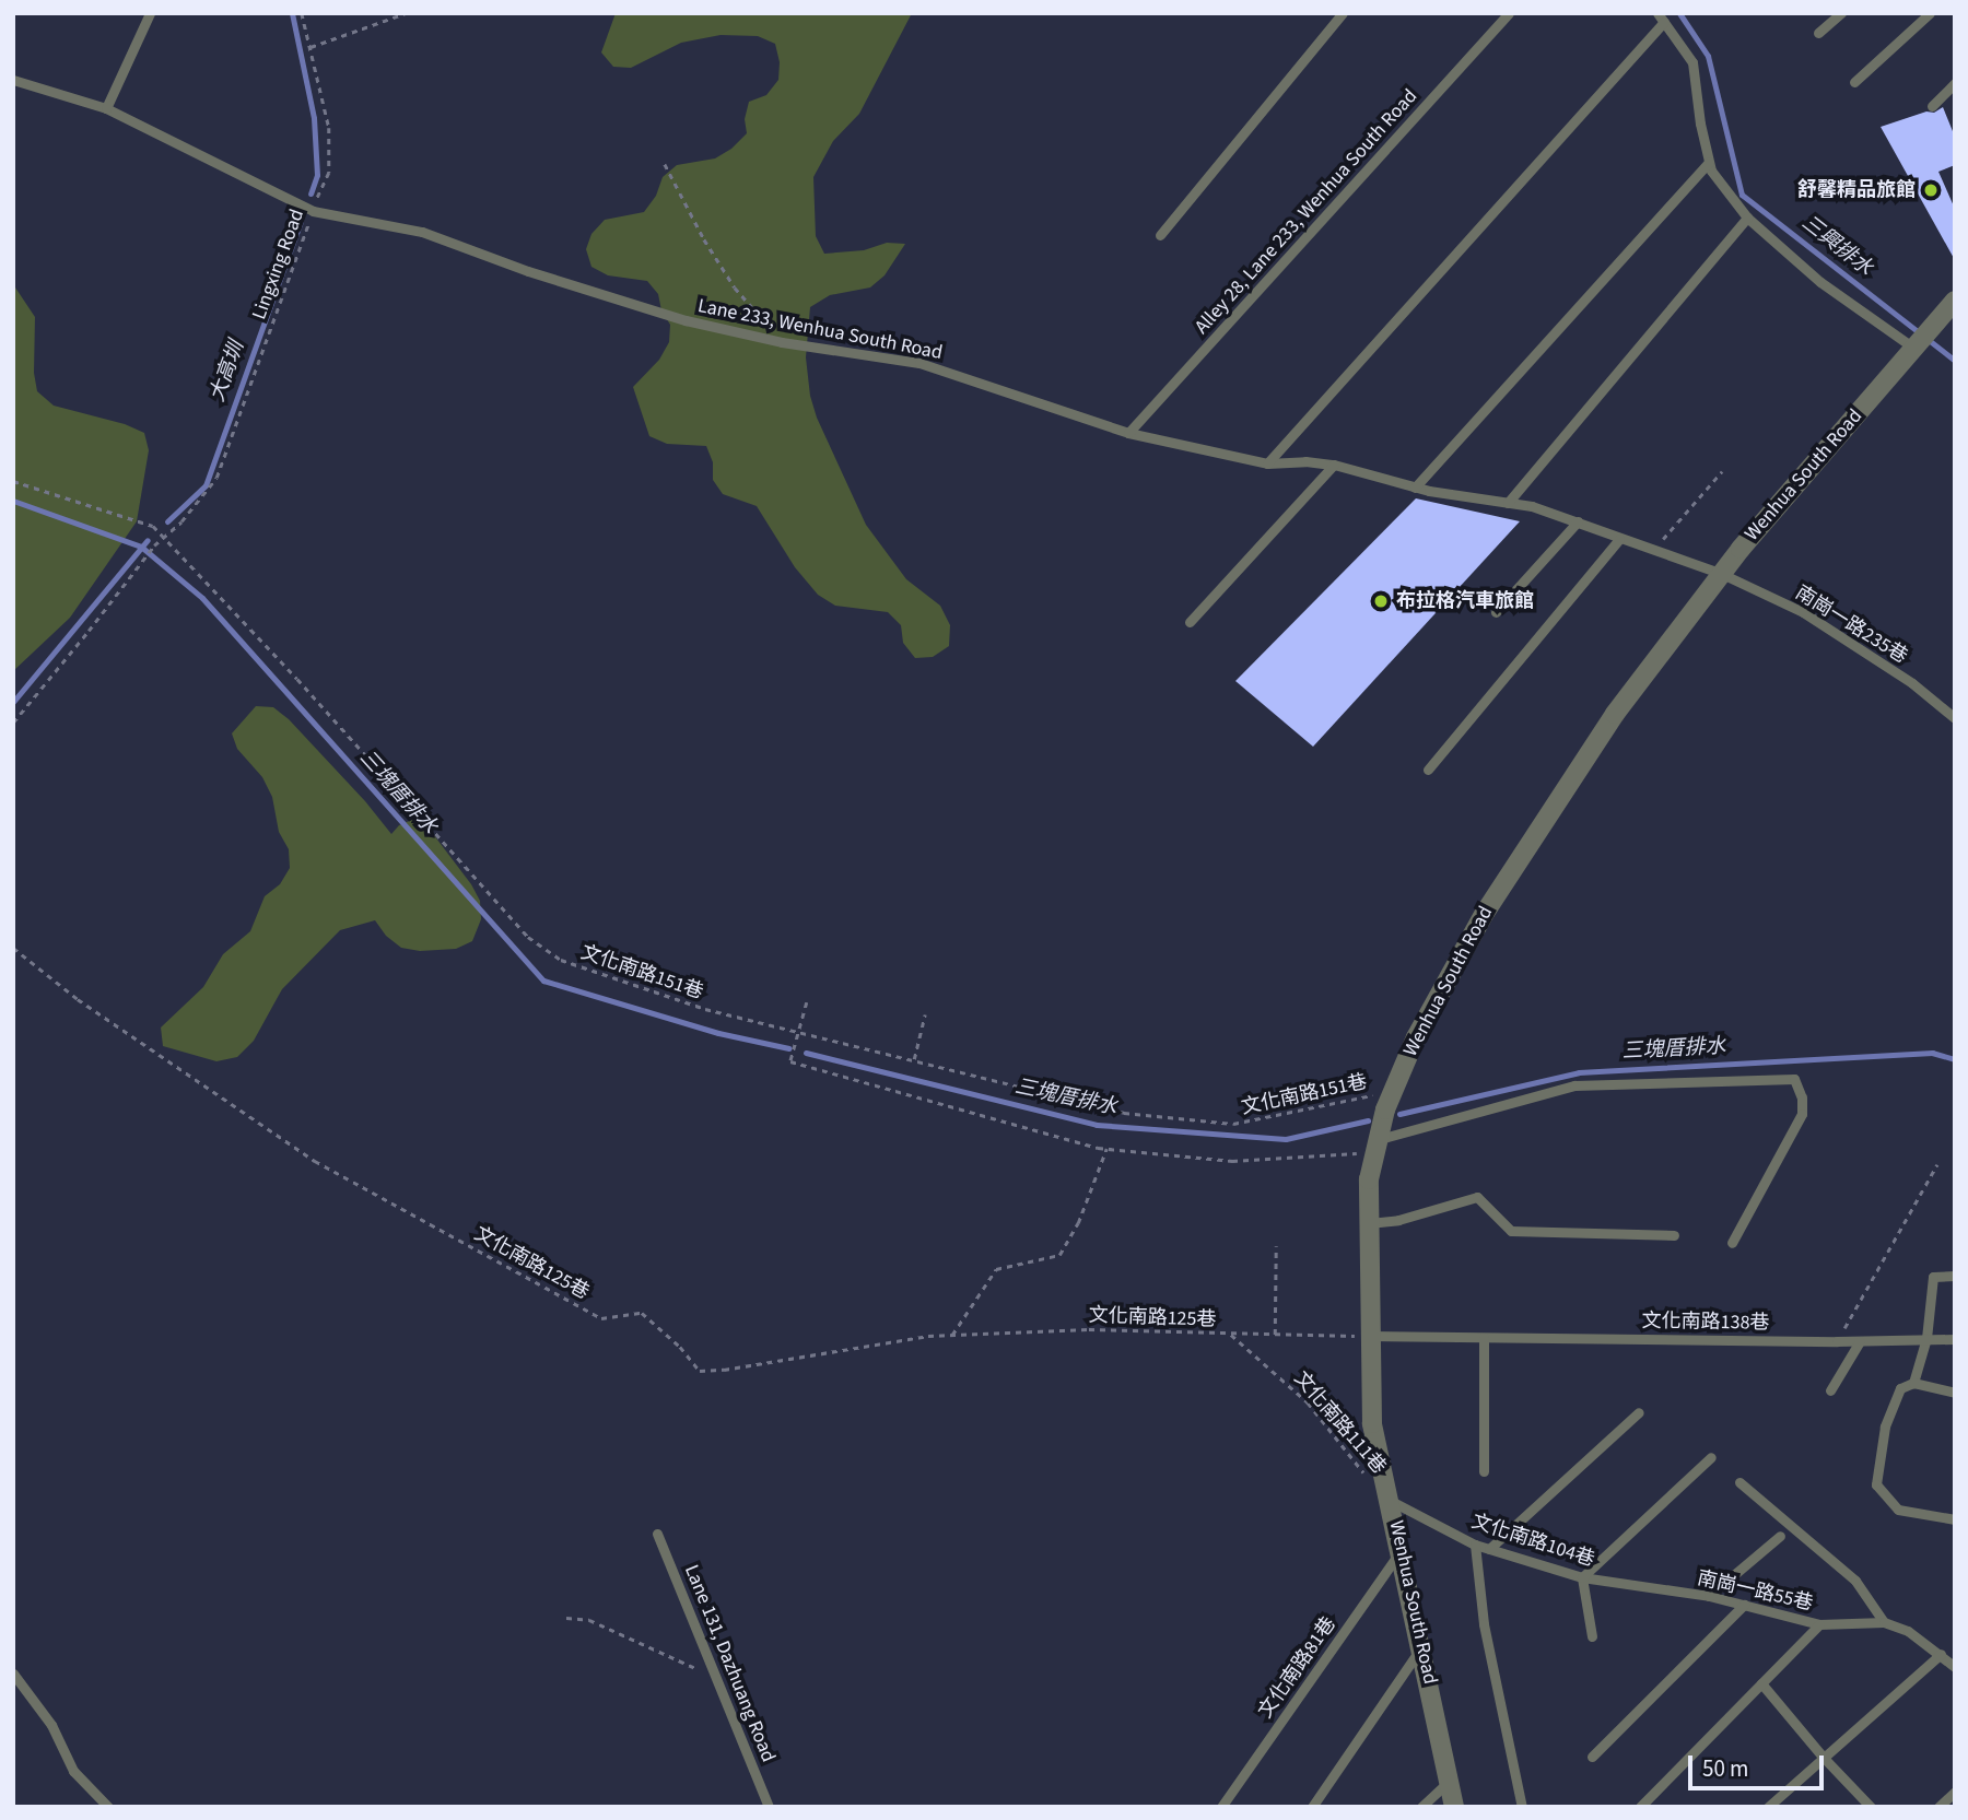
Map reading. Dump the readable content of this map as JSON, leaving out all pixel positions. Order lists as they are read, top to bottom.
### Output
{
  "streets": {
    "street": ["Wenhua South Road"],
    "lane": [
      "Alley 28, Lane 233, Wenhua South Road",
      "Lane 233, Wenhua South Road",
      "南崗一路235巷",
      "文化南路138巷",
      "文化南路104巷",
      "南崗一路55巷",
      "Lane 131, Dazhuang Road",
      "文化南路81巷"
    ],
    "path": [
      "Lingxing Road",
      "文化南路151巷",
      "文化南路125巷",
      "文化南路111巷"
    ]
  },
  "crossings": [
    ["Alley 28, Lane 233, Wenhua South Road", "Lane 233, Wenhua South Road"],
    ["Lingxing Road", "Lane 233, Wenhua South Road"],
    ["Lane 233, Wenhua South Road", "Wenhua South Road"],
    ["Lane 233, Wenhua South Road", "南崗一路235巷"],
    ["Wenhua South Road", "南崗一路235巷"],
    ["Wenhua South Road", "文化南路151巷"],
    ["Wenhua South Road", "文化南路125巷"],
    ["Wenhua South Road", "文化南路138巷"],
    ["Wenhua South Road", "文化南路104巷"],
    ["Wenhua South Road", "文化南路81巷"],
    ["文化南路125巷", "文化南路138巷"],
    ["文化南路125巷", "文化南路111巷"],
    ["文化南路104巷", "南崗一路55巷"]
  ],
  "water": ["三興排水", "大高圳", "三塊厝排水"],
  "places": ["舒馨精品旅館", "布拉格汽車旅館"],
  "scale_bar": "50 m"
}
